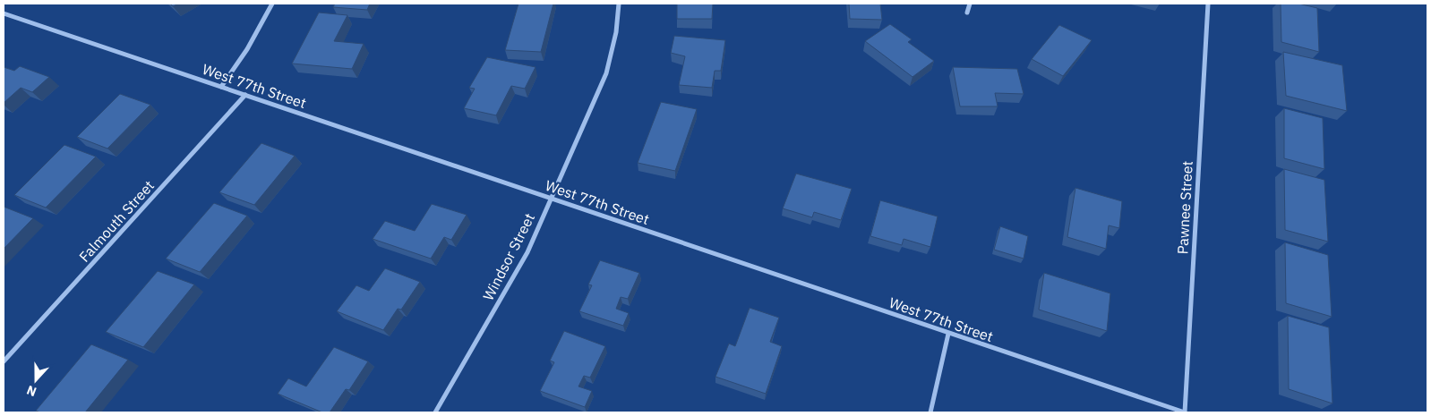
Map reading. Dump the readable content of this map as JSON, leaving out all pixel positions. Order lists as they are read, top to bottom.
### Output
{
  "streets": {
    "street": [
      "West 77th Street",
      "Pawnee Street",
      "Falmouth Street",
      "Windsor Street"
    ]
  },
  "crossings": [
    ["West 77th Street", "Pawnee Street"],
    ["West 77th Street", "Falmouth Street"],
    ["West 77th Street", "Windsor Street"]
  ],
  "north": "bottom"
}
